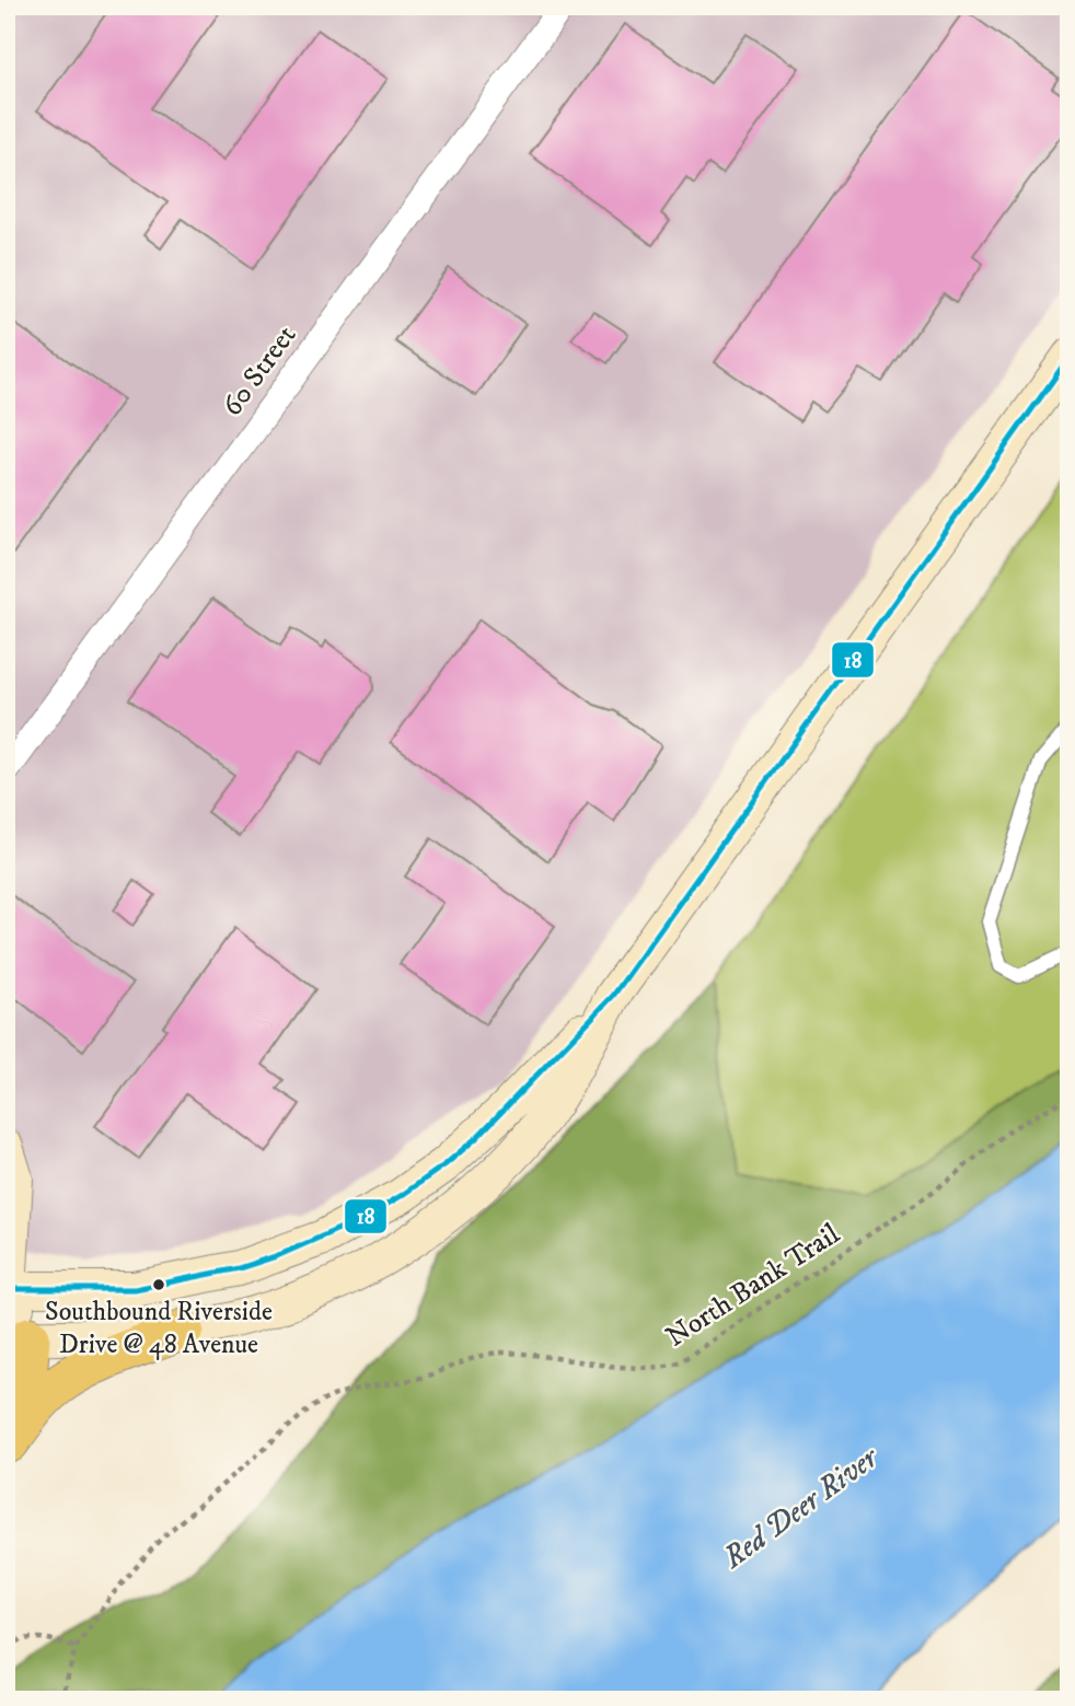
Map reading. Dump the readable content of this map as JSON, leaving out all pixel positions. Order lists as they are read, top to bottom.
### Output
{
  "streets": {
    "street": ["60 Street"],
    "path": ["North Bank Trail"]
  },
  "water": ["Red Deer River"],
  "places": ["Southbound Riverside Drive @ 48 Avenue"],
  "lines": ["transit line 18"]
}
